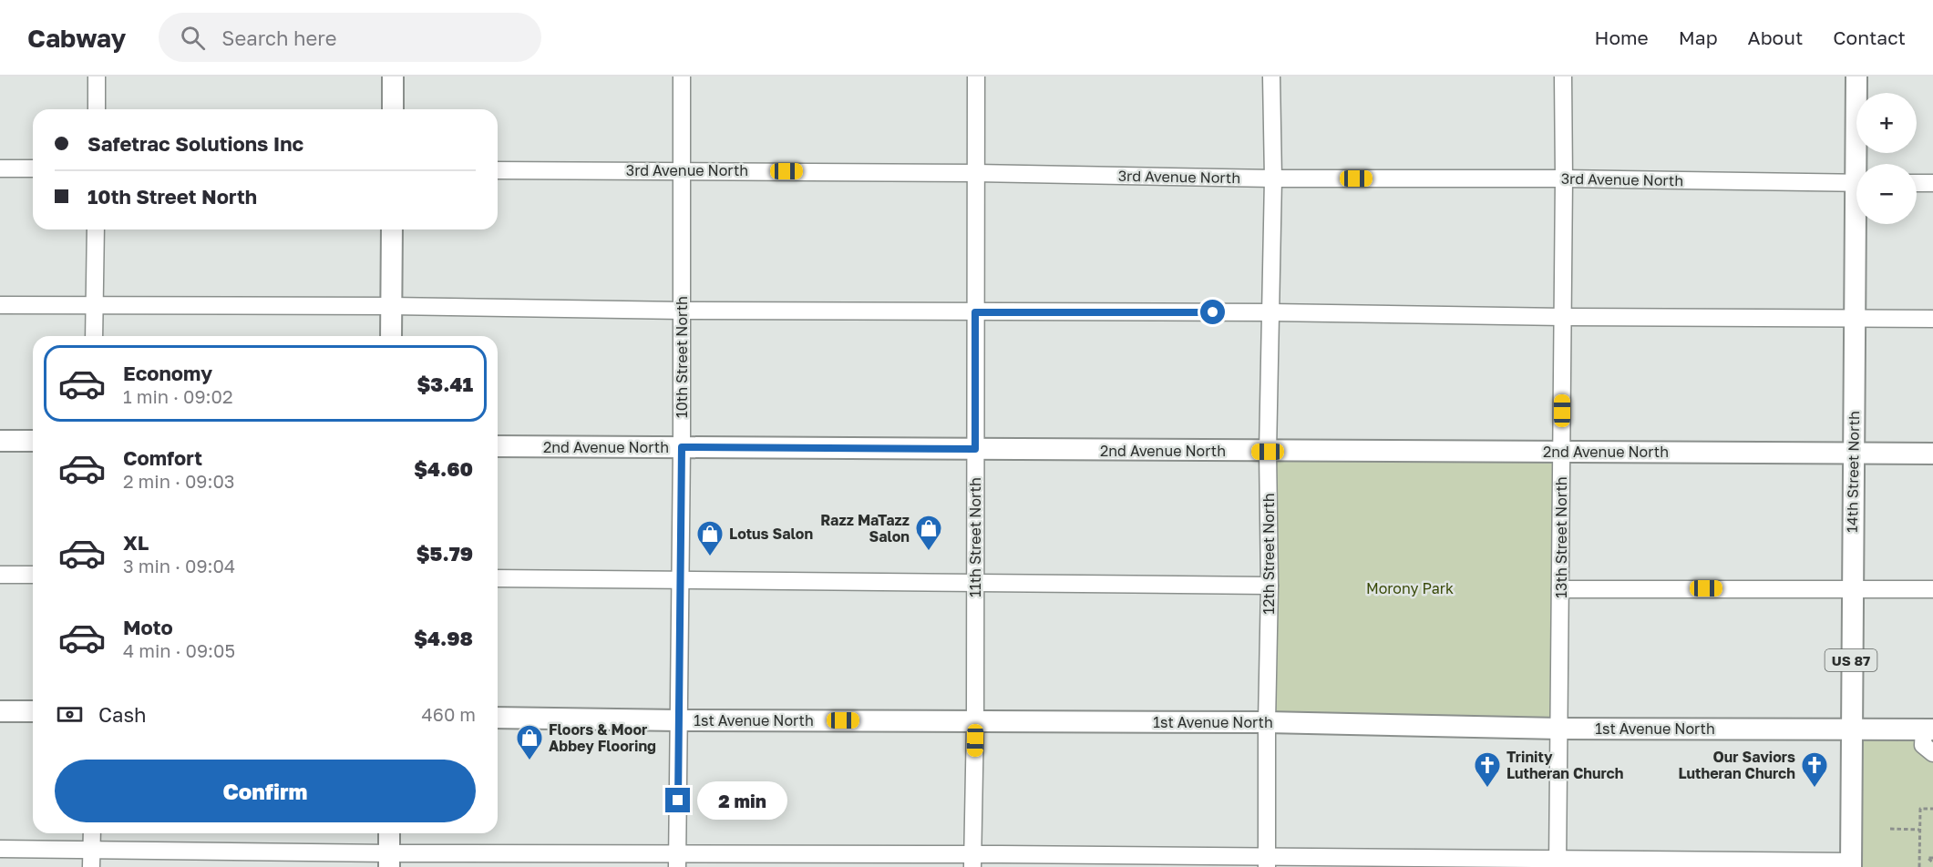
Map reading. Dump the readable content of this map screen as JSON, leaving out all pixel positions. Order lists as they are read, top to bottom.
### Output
{
  "streets": {
    "main road": [
      "2nd Avenue North",
      "14th Street North",
      "US 87",
      "1st Avenue North"
    ],
    "street": [
      "3rd Avenue North",
      "10th Street North",
      "11th Street North",
      "13th Street North",
      "12th Street North"
    ]
  },
  "crossings": [
    ["3rd Avenue North", "10th Street North"],
    ["3rd Avenue North", "11th Street North"],
    ["3rd Avenue North", "13th Street North"],
    ["3rd Avenue North", "12th Street North"],
    ["10th Street North", "2nd Avenue North"],
    ["10th Street North", "1st Avenue North"],
    ["2nd Avenue North", "14th Street North"],
    ["2nd Avenue North", "11th Street North"],
    ["2nd Avenue North", "13th Street North"],
    ["2nd Avenue North", "12th Street North"],
    ["14th Street North", "1st Avenue North"],
    ["11th Street North", "1st Avenue North"],
    ["13th Street North", "1st Avenue North"],
    ["12th Street North", "1st Avenue North"]
  ],
  "parks": ["Morony Park"],
  "places": {
    "shop": ["Razz MaTazz Salon", "Lotus Salon", "Floors & Moor Abbey Flooring"],
    "church": ["Trinity Lutheran Church", "Our Saviors Lutheran Church"]
  },
  "page": {
    "header": "Cabway",
    "search": "Search here",
    "nav": [
      "Home",
      "Map",
      "About",
      "Contact"
    ],
    "map_buttons": ["+", "−"],
    "banner": ["Safetrac Solutions Inc", "10th Street North"],
    "list": [
      {
        "name": "Economy",
        "note": "1 min · 09:02",
        "value": "$3.41"
      },
      {
        "name": "Comfort",
        "note": "2 min · 09:03",
        "value": "$4.60"
      },
      {
        "name": "XL",
        "note": "3 min · 09:04",
        "value": "$5.79"
      },
      {
        "name": "Moto",
        "note": "4 min · 09:05",
        "value": "$4.98"
      }
    ],
    "pay": ["Cash", "460 m"],
    "buttons": "Confirm",
    "bubble": "2 min"
  }
}
